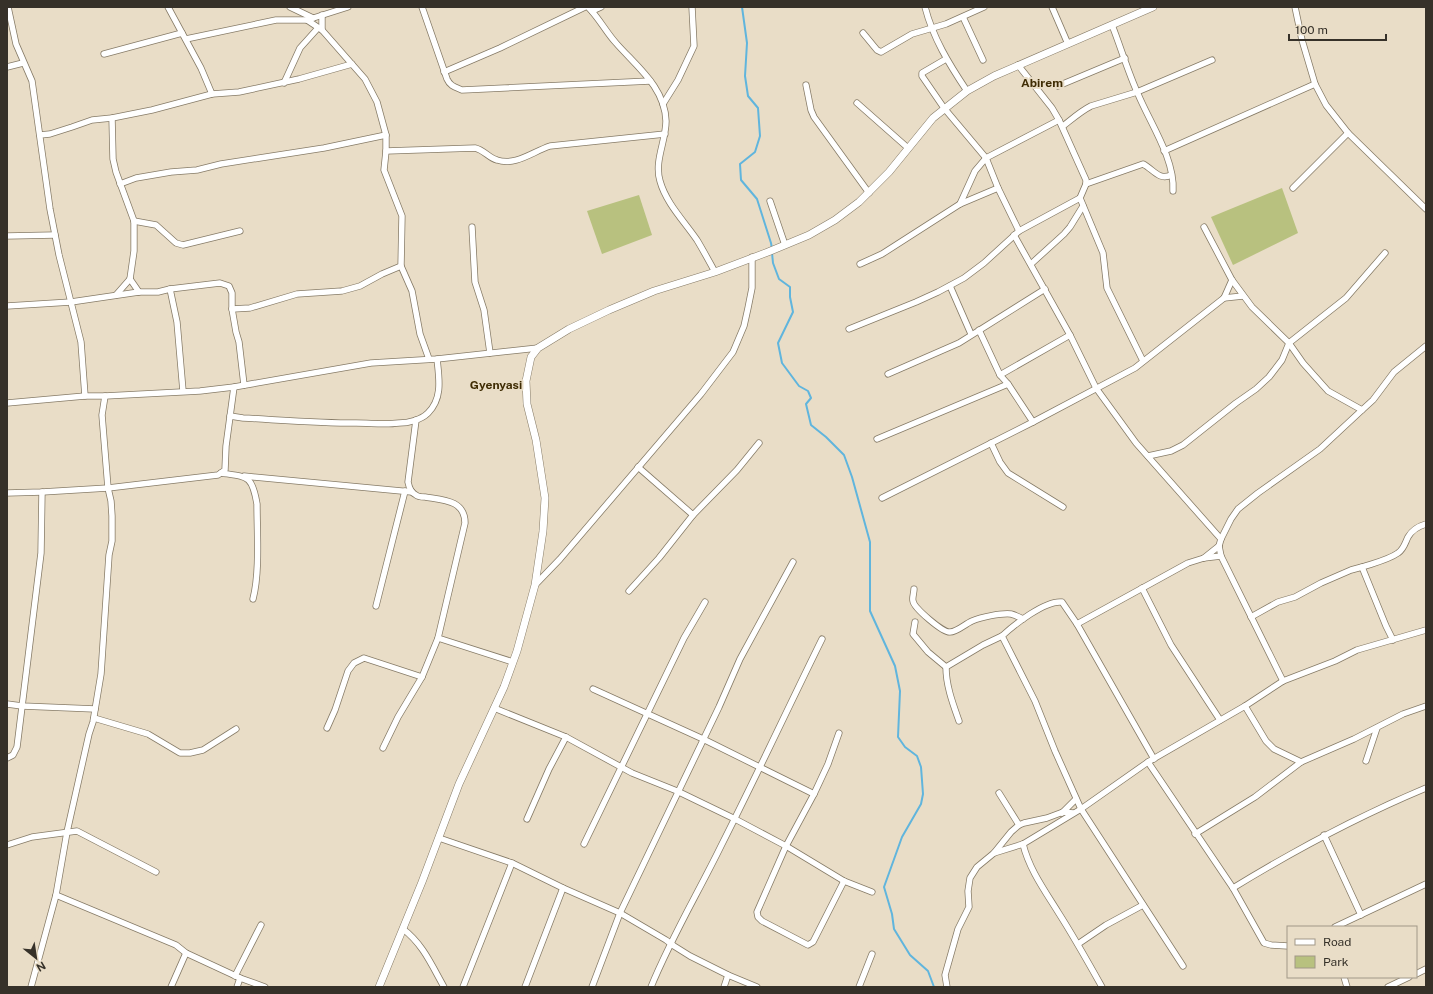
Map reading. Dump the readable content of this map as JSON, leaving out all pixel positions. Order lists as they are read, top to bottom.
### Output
{
  "districts": ["Abirem", "Gyenyasi"],
  "legend": ["Road", "Park"],
  "scale_bar": "100 m",
  "north": "bottom right"
}
